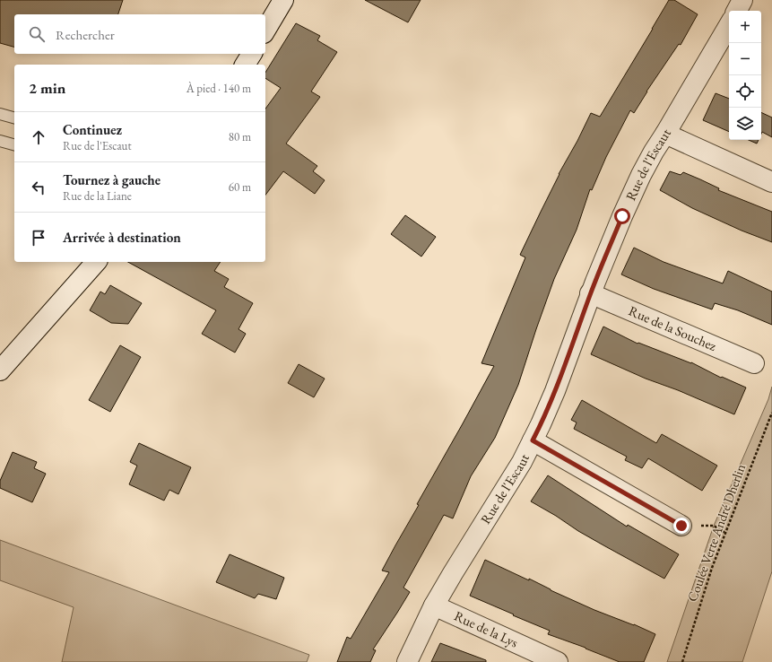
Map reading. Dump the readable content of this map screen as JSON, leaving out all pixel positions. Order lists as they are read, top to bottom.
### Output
{
  "streets": {
    "street": ["Rue de l'Escaut", "Rue de la Souchez", "Rue de la Lys"],
    "path": ["Coulée Verte André Dherlin"]
  },
  "crossings": [
    ["Rue de l'Escaut", "Rue de la Souchez"],
    ["Rue de l'Escaut", "Rue de la Lys"]
  ],
  "page": {
    "map_buttons": ["+", "−"],
    "search": "Rechercher",
    "heading": ["2 min", "À pied · 140 m"],
    "list": [
      ["Continuez", "Rue de l'Escaut", "80 m"],
      ["Tournez à gauche", "Rue de la Liane", "60 m"],
      "Arrivée à destination"
    ]
  }
}
